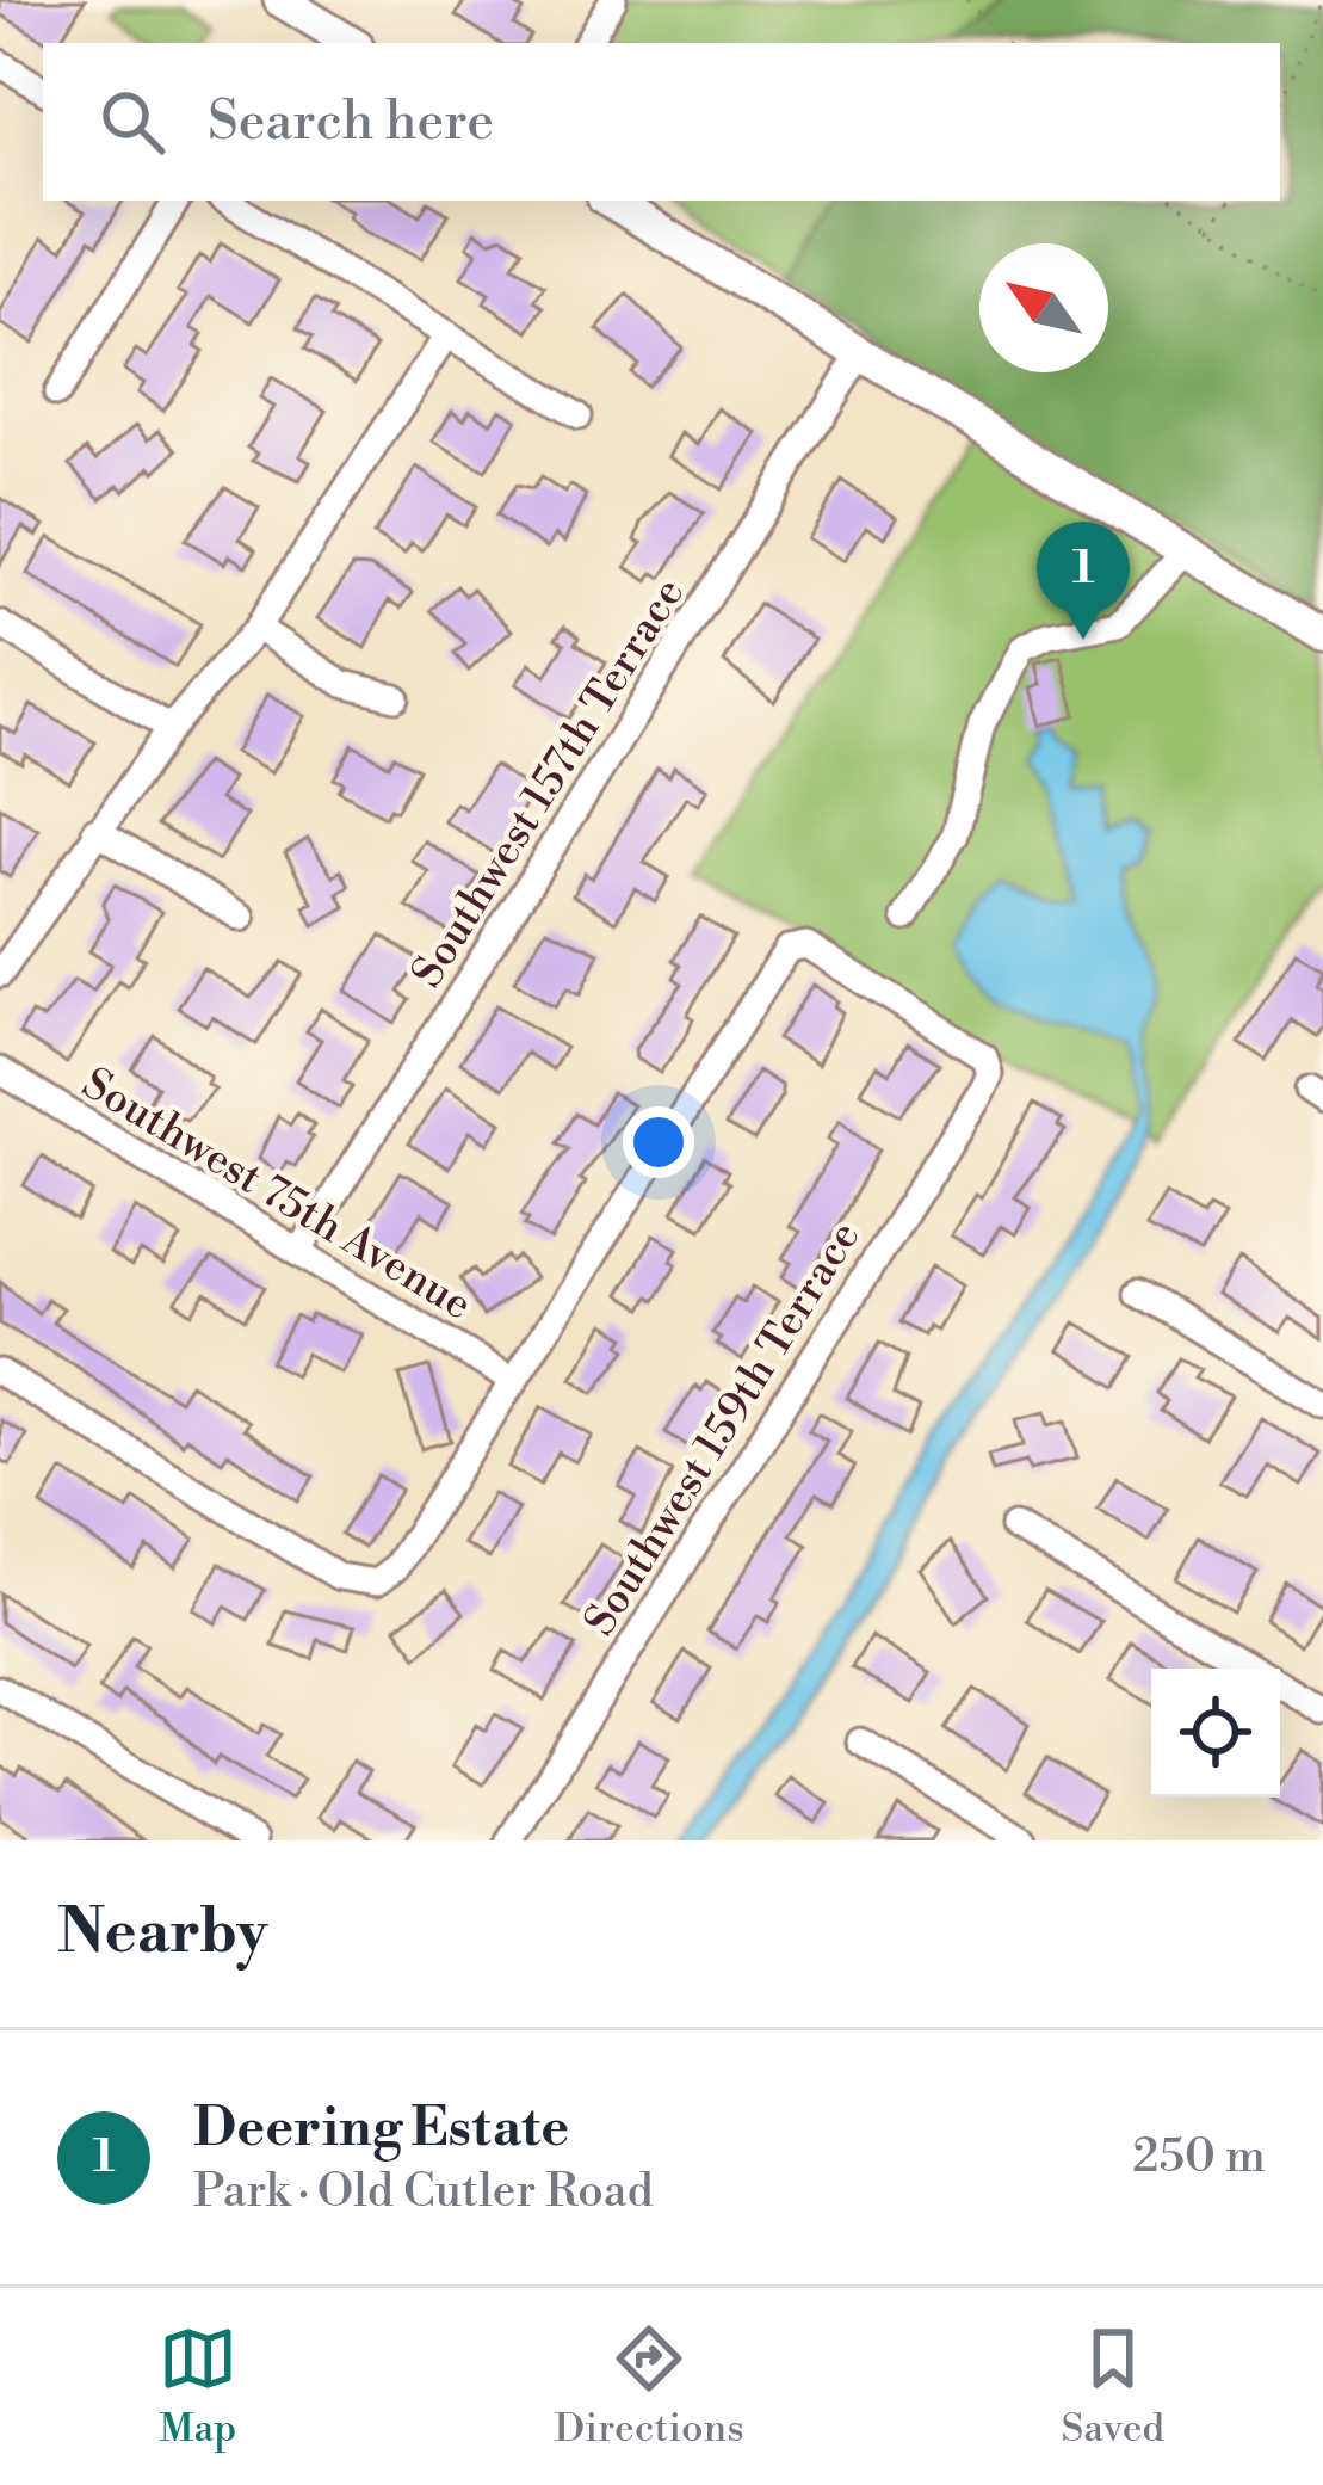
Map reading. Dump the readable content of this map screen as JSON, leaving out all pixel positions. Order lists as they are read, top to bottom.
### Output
{
  "streets": {
    "street": ["Southwest 157th Terrace", "Southwest 75th Avenue", "Southwest 159th Terrace"]
  },
  "crossings": [
    ["Southwest 157th Terrace", "Southwest 75th Avenue"],
    ["Southwest 75th Avenue", "Southwest 159th Terrace"]
  ],
  "north": "top left",
  "page": {
    "search": "Search here",
    "pins": "1",
    "heading": "Nearby",
    "list": [
      {
        "mark": "1",
        "name": "Deering Estate",
        "note": "Park · Old Cutler Road",
        "value": "250 m"
      }
    ],
    "nav": ["Map", "Directions", "Saved"]
  }
}
